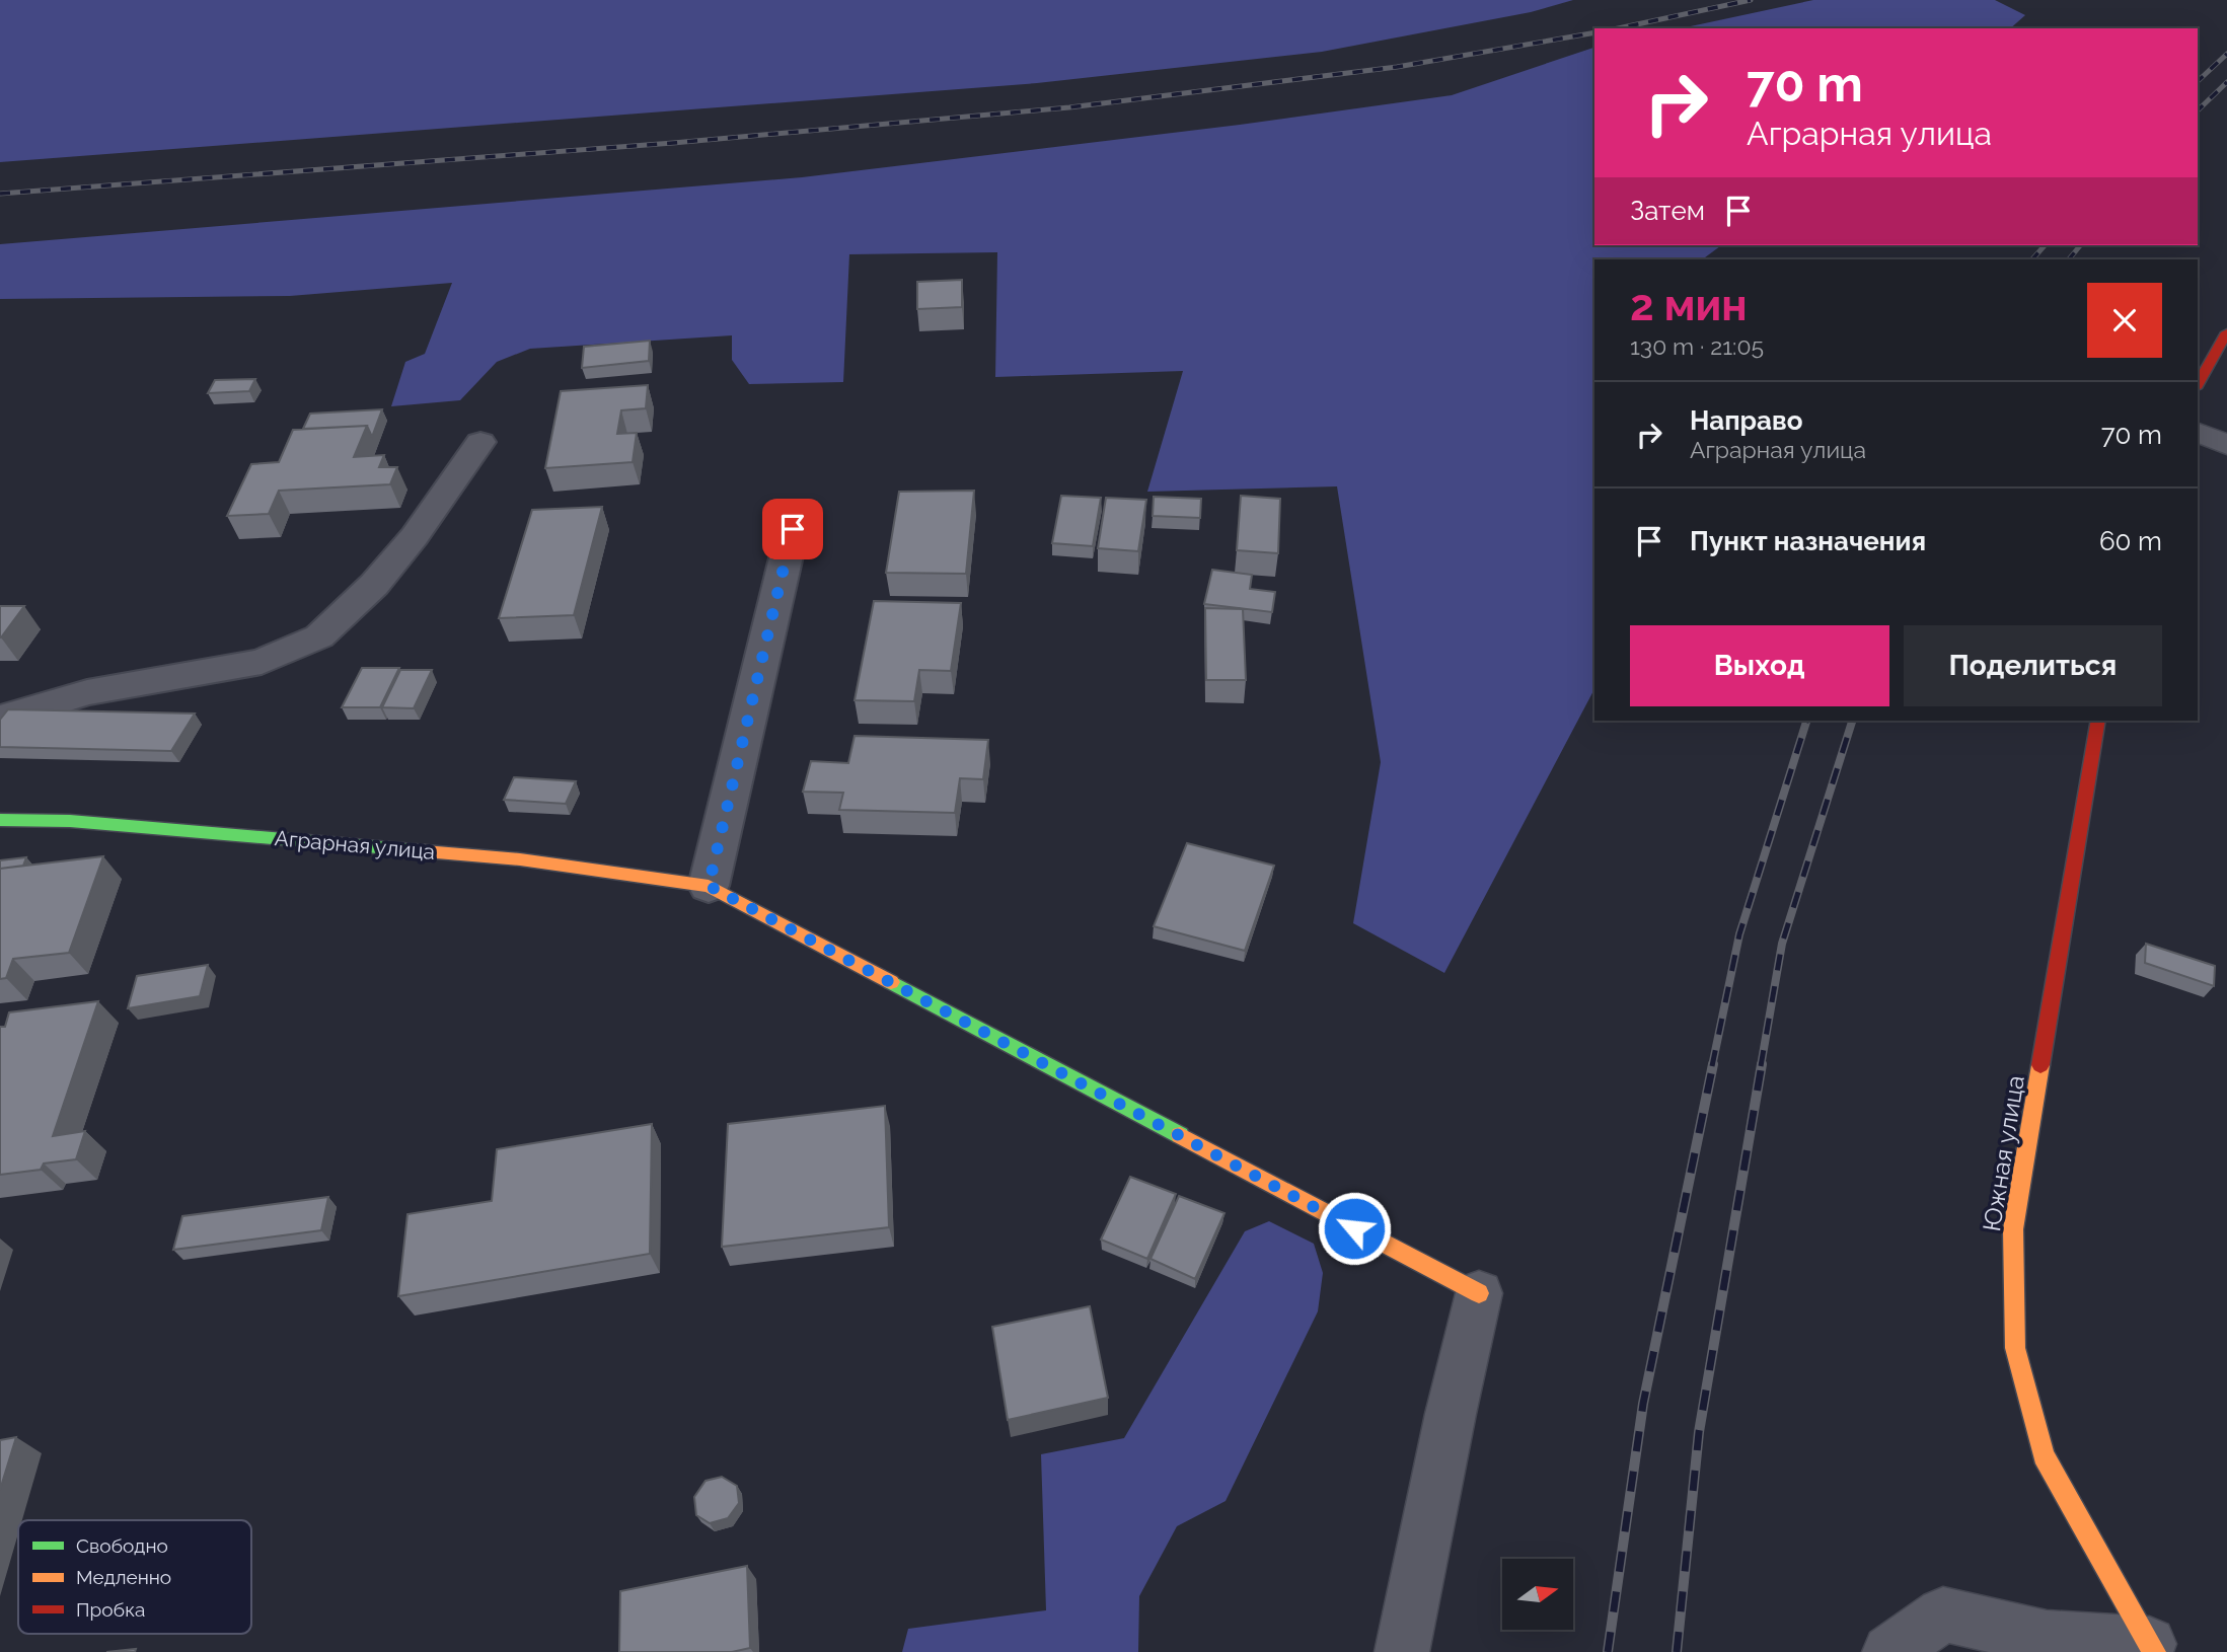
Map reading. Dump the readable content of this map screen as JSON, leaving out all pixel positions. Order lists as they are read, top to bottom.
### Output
{
  "streets": {
    "street": ["Аграрная улица", "Южная улица"]
  },
  "legend": ["Свободно", "Медленно", "Пробка"],
  "north": "right",
  "page": {
    "turn": ["70 m", "Аграрная улица"],
    "then": "Затем",
    "heading": ["2 мин", "130 m · 21:05"],
    "list": [
      {
        "name": "Направо",
        "note": "Аграрная улица",
        "value": "70 m"
      },
      {
        "name": "Пункт назначения",
        "value": "60 m"
      }
    ],
    "buttons": ["Выход", "Поделиться"]
  }
}
